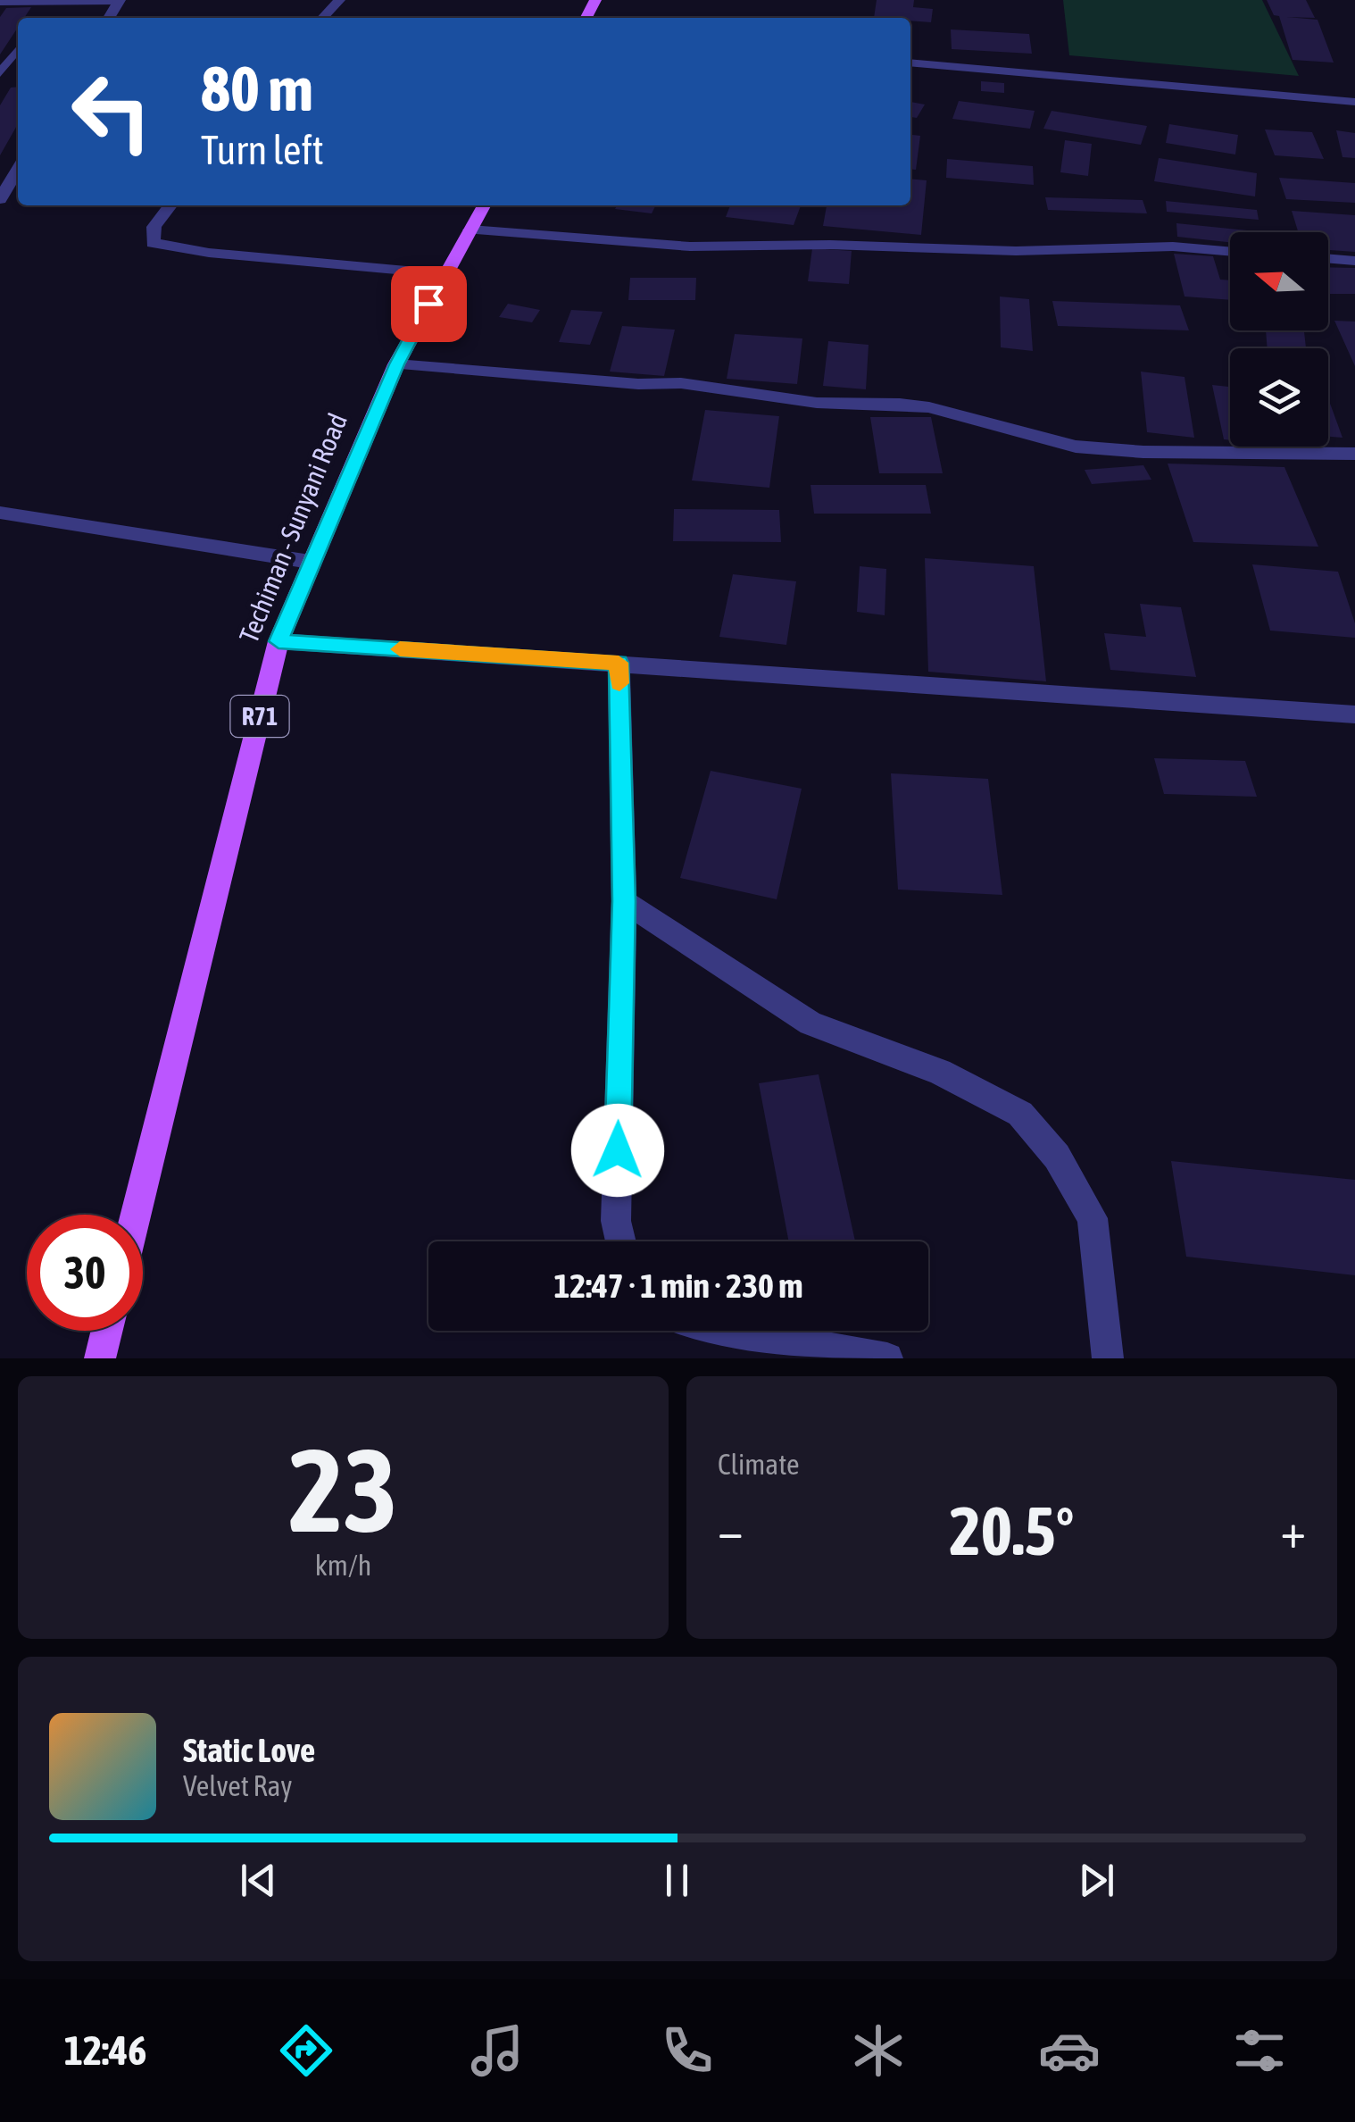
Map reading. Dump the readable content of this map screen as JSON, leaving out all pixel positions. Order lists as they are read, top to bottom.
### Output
{
  "streets": {
    "main road": ["Techiman - Sunyani Road", "R71"]
  },
  "north": "left",
  "page": {
    "turn": ["80 m", "Turn left"],
    "limit": "30",
    "trip": "12:47 · 1 min · 230 m",
    "tile": [
      ["23", "km/h"],
      "Climate"
    ],
    "heat": ["−", "20.5°", "+"],
    "song": ["Static Love", "Velvet Ray"],
    "tabs": "12:46"
  }
}
